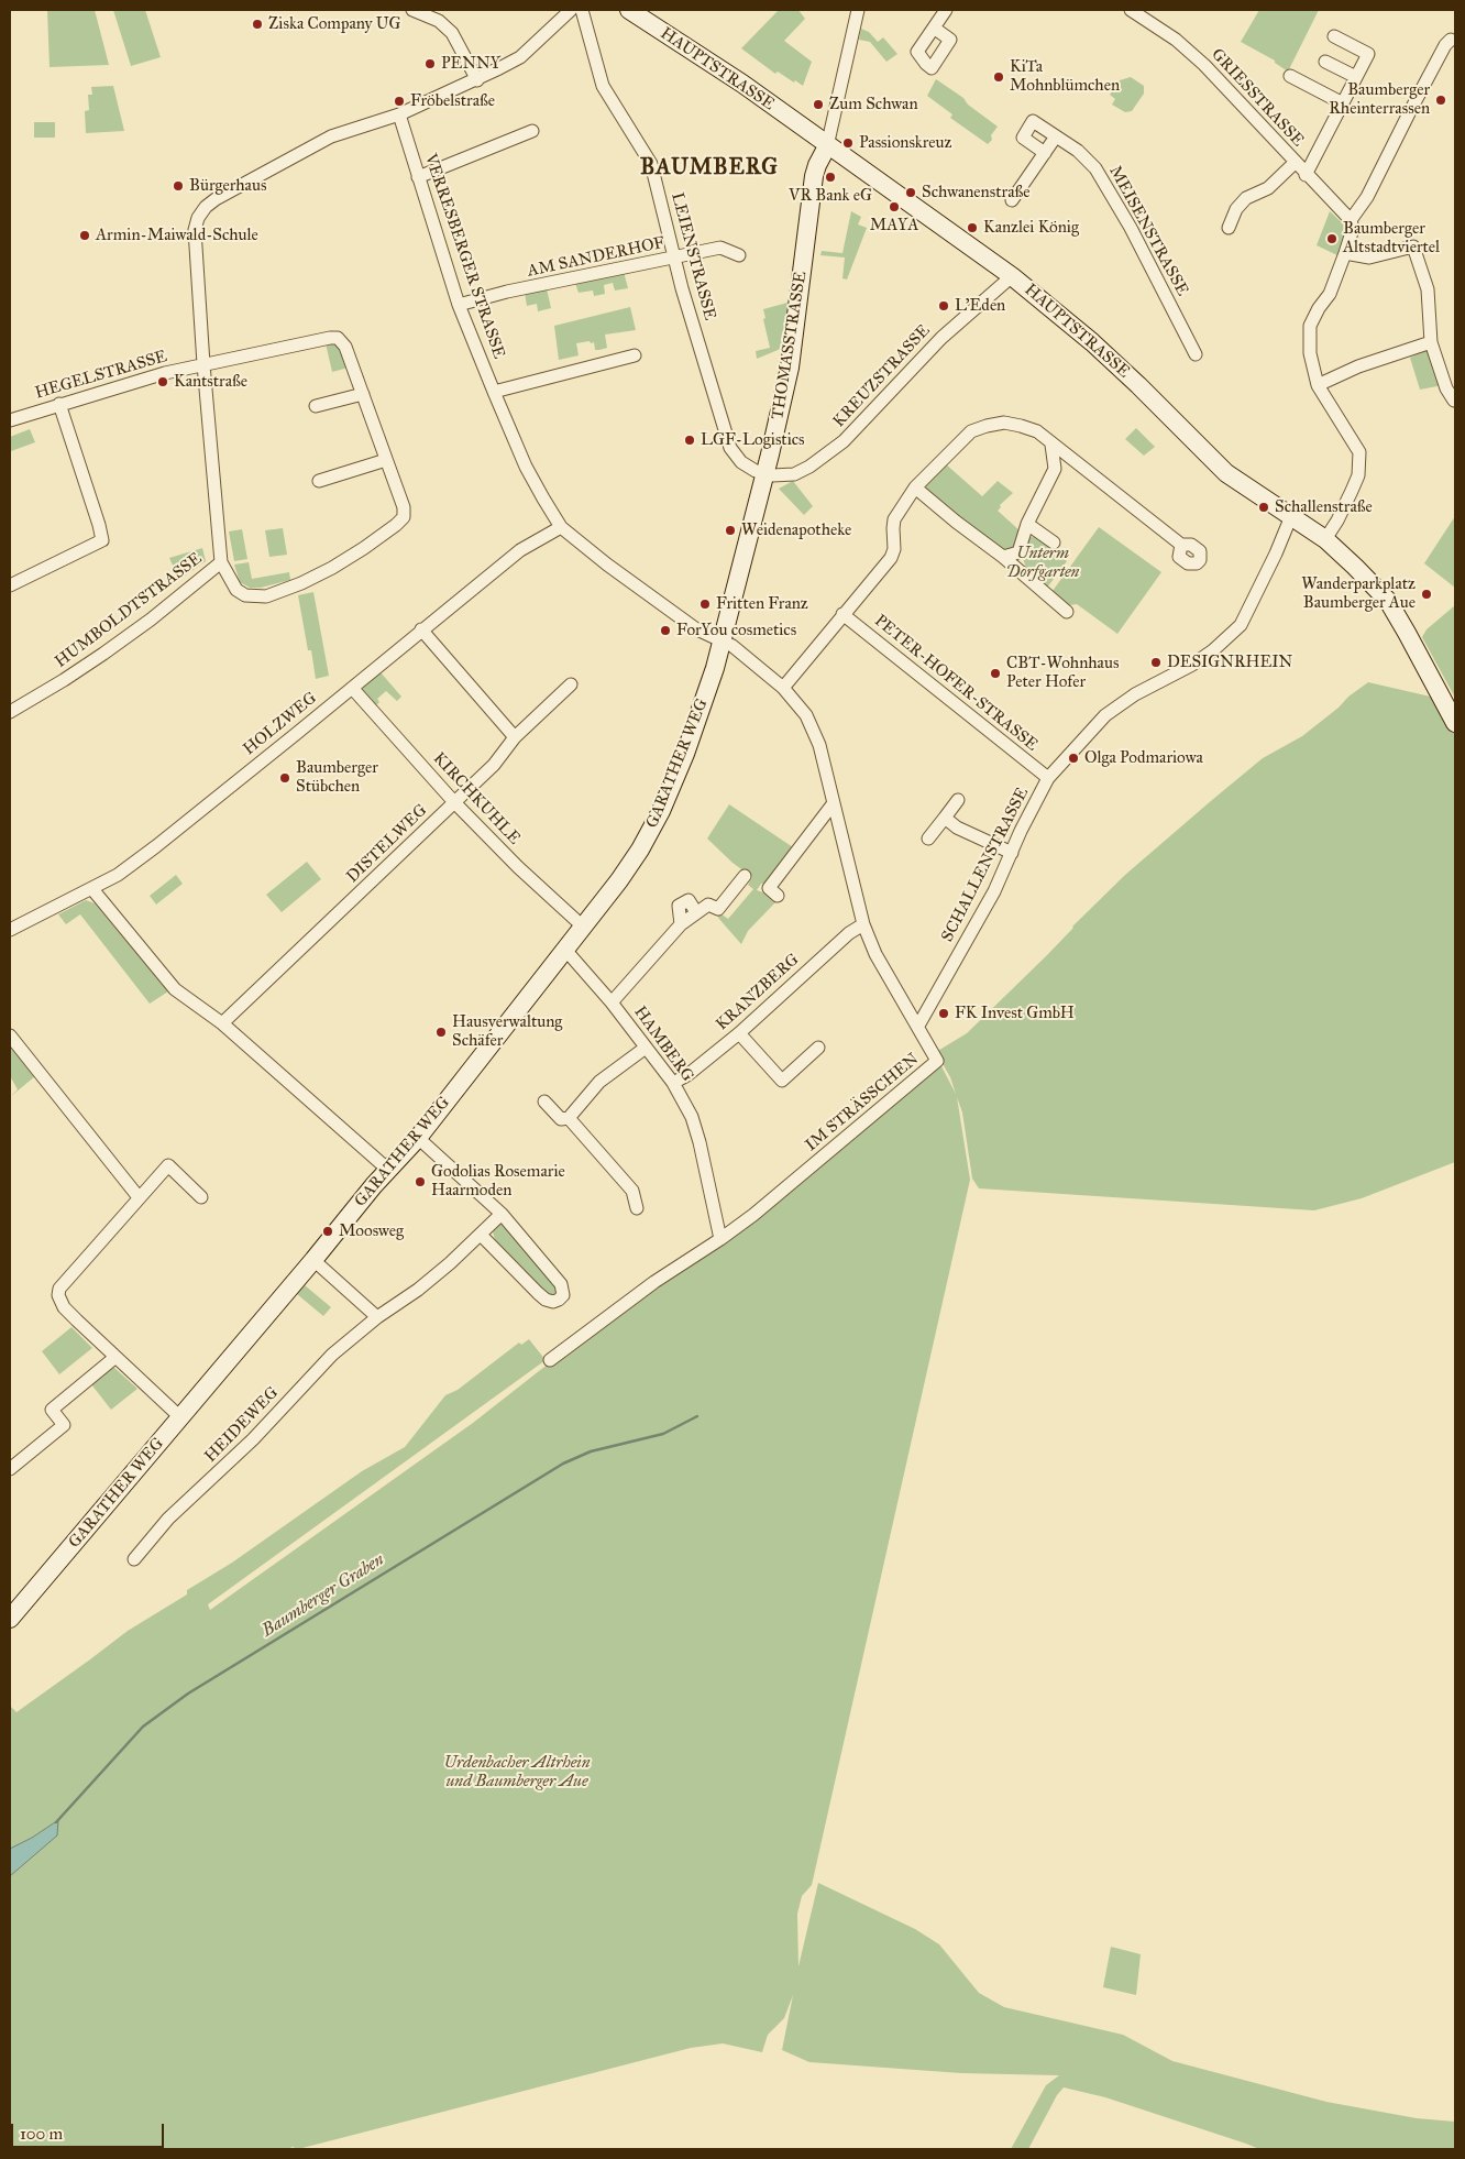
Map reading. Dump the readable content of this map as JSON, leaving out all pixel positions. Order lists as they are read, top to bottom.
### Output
{
  "streets": {
    "street": [
      "HAUPTSTRASSE",
      "GRIESSTRASSE",
      "MEISENSTRASSE",
      "VERRESBERGER STRASSE",
      "LEIENSTRASSE",
      "AM SANDERHOF",
      "THOMASSTRASSE",
      "HEGELSTRASSE",
      "KREUZSTRASSE",
      "HUMBOLDTSTRASSE",
      "PETER-HOFER-STRASSE",
      "HOLZWEG",
      "GARATHER WEG",
      "KIRCHKUHLE",
      "DISTELWEG",
      "SCHALLENSTRASSE",
      "KRANZBERG",
      "HAMBERG",
      "IM STRÄSSCHEN",
      "HEIDEWEG"
    ]
  },
  "crossings": [
    ["HAUPTSTRASSE", "THOMASSTRASSE"],
    ["HAUPTSTRASSE", "KREUZSTRASSE"],
    ["HAUPTSTRASSE", "SCHALLENSTRASSE"],
    ["VERRESBERGER STRASSE", "AM SANDERHOF"],
    ["VERRESBERGER STRASSE", "THOMASSTRASSE"],
    ["VERRESBERGER STRASSE", "HUMBOLDTSTRASSE"],
    ["VERRESBERGER STRASSE", "HOLZWEG"],
    ["VERRESBERGER STRASSE", "GARATHER WEG"],
    ["VERRESBERGER STRASSE", "IM STRÄSSCHEN"],
    ["LEIENSTRASSE", "AM SANDERHOF"],
    ["LEIENSTRASSE", "THOMASSTRASSE"],
    ["LEIENSTRASSE", "KREUZSTRASSE"],
    ["THOMASSTRASSE", "KREUZSTRASSE"],
    ["THOMASSTRASSE", "GARATHER WEG"],
    ["THOMASSTRASSE", "IM STRÄSSCHEN"],
    ["HEGELSTRASSE", "HUMBOLDTSTRASSE"],
    ["PETER-HOFER-STRASSE", "SCHALLENSTRASSE"],
    ["HOLZWEG", "KIRCHKUHLE"],
    ["GARATHER WEG", "KIRCHKUHLE"],
    ["GARATHER WEG", "HAMBERG"],
    ["GARATHER WEG", "IM STRÄSSCHEN"],
    ["KIRCHKUHLE", "DISTELWEG"],
    ["SCHALLENSTRASSE", "IM STRÄSSCHEN"],
    ["KRANZBERG", "HAMBERG"],
    ["KRANZBERG", "IM STRÄSSCHEN"],
    ["HAMBERG", "IM STRÄSSCHEN"]
  ],
  "districts": ["BAUMBERG"],
  "water": ["Baumberger Graben"],
  "parks": ["Unterm Dorfgarten", "Urdenbacher Altrhein und Baumberger Aue"],
  "places": [
    "Ziska Company UG",
    "PENNY",
    "KiTa Mohnblümchen",
    "Baumberger Rheinterrassen",
    "Fröbelstraße",
    "Zum Schwan",
    "Passionskreuz",
    "VR Bank eG",
    "Bürgerhaus",
    "Schwanenstraße",
    "MAYA",
    "Kanzlei König",
    "Armin-Maiwald-Schule",
    "Baumberger Altstadtviertel",
    "L'Eden",
    "Kantstraße",
    "LGF-Logistics",
    "Schallenstraße",
    "Weidenapotheke",
    "Wanderparkplatz Baumberger Aue",
    "Fritten Franz",
    "ForYou cosmetics",
    "DESIGNRHEIN",
    "CBT-Wohnhaus Peter Hofer",
    "Olga Podmariowa",
    "Baumberger Stübchen",
    "FK Invest GmbH",
    "Hausverwaltung Schäfer",
    "Godolias Rosemarie Haarmoden",
    "Moosweg"
  ],
  "scale_bar": "100 m"
}
